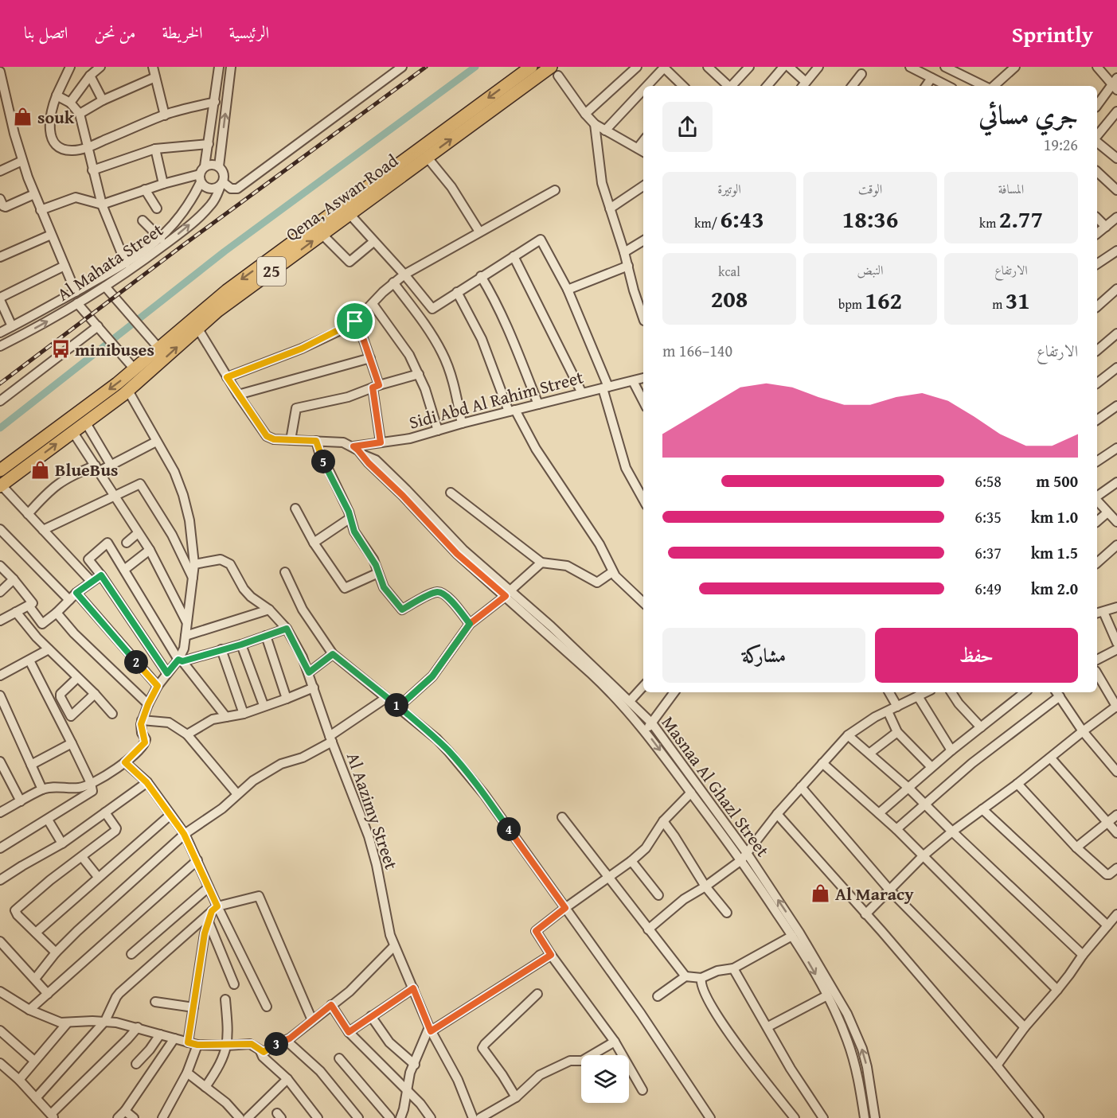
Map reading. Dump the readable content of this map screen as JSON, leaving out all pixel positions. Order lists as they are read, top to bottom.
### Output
{
  "streets": {
    "highway": ["Qena, Aswan Road", "25"],
    "street": [
      "Al Mahata Street",
      "Sidi Abd Al Rahim Street",
      "Masnaa Al Ghazl Street",
      "Al Aazimy Street"
    ]
  },
  "crossings": [
    ["Sidi Abd Al Rahim Street", "Masnaa Al Ghazl Street"]
  ],
  "places": {
    "shop": ["souk", "BlueBus", "Al Maracy"],
    "bus stop": ["minibuses"]
  },
  "page": {
    "header": "Sprintly",
    "nav": [
      "الرئيسية",
      "الخريطة",
      "من نحن",
      "اتصل بنا"
    ],
    "heading": ["جري مسائي", "19:26"],
    "stats": [
      ["المسافة", "2.77 km"],
      ["الوقت", "18:36"],
      ["الوتيرة", "6:43 /km"],
      ["الارتفاع", "31 m"],
      ["النبض", "162 bpm"],
      ["kcal", "208"]
    ],
    "chart": ["الارتفاع", "140–166 m"],
    "pins": [
      "5",
      "2",
      "1",
      "4",
      "3"
    ],
    "list": [
      {
        "name": "500 m",
        "note": "6:58"
      },
      {
        "name": "1.0 km",
        "note": "6:35"
      },
      {
        "name": "1.5 km",
        "note": "6:37"
      },
      {
        "name": "2.0 km",
        "note": "6:49"
      }
    ],
    "buttons": ["حفظ", "مشاركة"]
  }
}
